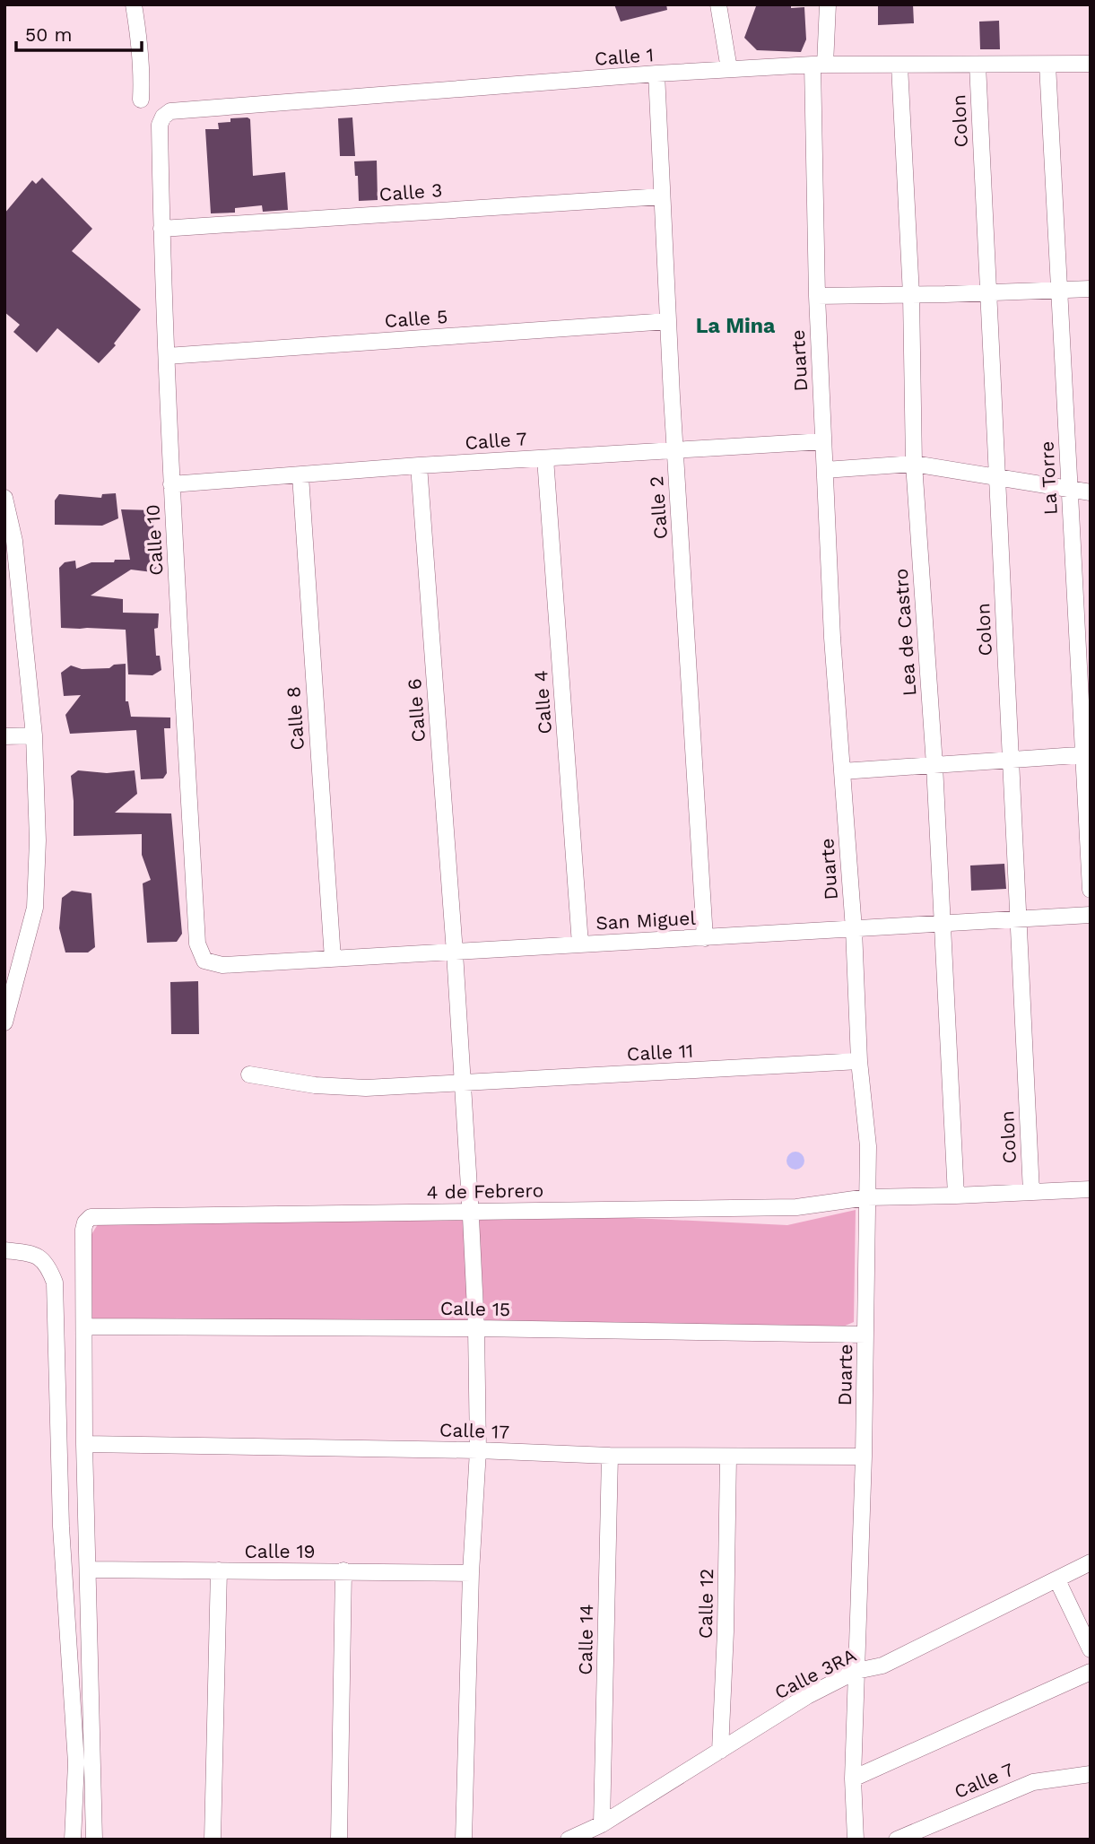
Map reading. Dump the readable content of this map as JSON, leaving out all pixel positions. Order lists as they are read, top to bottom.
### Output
{
  "streets": {
    "street": [
      "Calle 1",
      "Colon",
      "Calle 3",
      "Calle 5",
      "Duarte",
      "Calle 7",
      "La Torre",
      "Calle 2",
      "Calle 10",
      "Lea de Castro",
      "Calle 4",
      "Calle 6",
      "Calle 8",
      "San Miguel",
      "Calle 11",
      "4 de Febrero",
      "Calle 15",
      "Calle 17",
      "Calle 19",
      "Calle 12",
      "Calle 14",
      "Calle 3RA"
    ]
  },
  "crossings": [
    ["Calle 1", "Colon"],
    ["Calle 1", "Duarte"],
    ["Calle 1", "La Torre"],
    ["Calle 1", "Calle 2"],
    ["Calle 1", "Calle 10"],
    ["Calle 1", "Lea de Castro"],
    ["Colon", "San Miguel"],
    ["Colon", "4 de Febrero"],
    ["Calle 3", "Calle 2"],
    ["Calle 3", "Calle 10"],
    ["Calle 5", "Calle 2"],
    ["Calle 5", "Calle 10"],
    ["Duarte", "Calle 7"],
    ["Duarte", "San Miguel"],
    ["Duarte", "Calle 11"],
    ["Duarte", "4 de Febrero"],
    ["Duarte", "Calle 15"],
    ["Duarte", "Calle 17"],
    ["Duarte", "Calle 3RA"],
    ["Calle 7", "Calle 2"],
    ["Calle 7", "Calle 10"],
    ["Calle 7", "Calle 4"],
    ["Calle 7", "Calle 6"],
    ["Calle 7", "Calle 8"],
    ["Calle 2", "San Miguel"],
    ["Calle 10", "San Miguel"],
    ["Lea de Castro", "San Miguel"],
    ["Lea de Castro", "4 de Febrero"],
    ["Calle 4", "San Miguel"],
    ["Calle 6", "San Miguel"],
    ["Calle 6", "Calle 11"],
    ["Calle 6", "4 de Febrero"],
    ["Calle 6", "Calle 15"],
    ["Calle 6", "Calle 17"],
    ["Calle 6", "Calle 19"],
    ["Calle 8", "San Miguel"],
    ["4 de Febrero", "Calle 15"],
    ["Calle 17", "Calle 12"],
    ["Calle 17", "Calle 14"],
    ["Calle 12", "Calle 3RA"],
    ["Calle 14", "Calle 3RA"]
  ],
  "districts": ["La Mina"],
  "scale_bar": "50 m"
}
